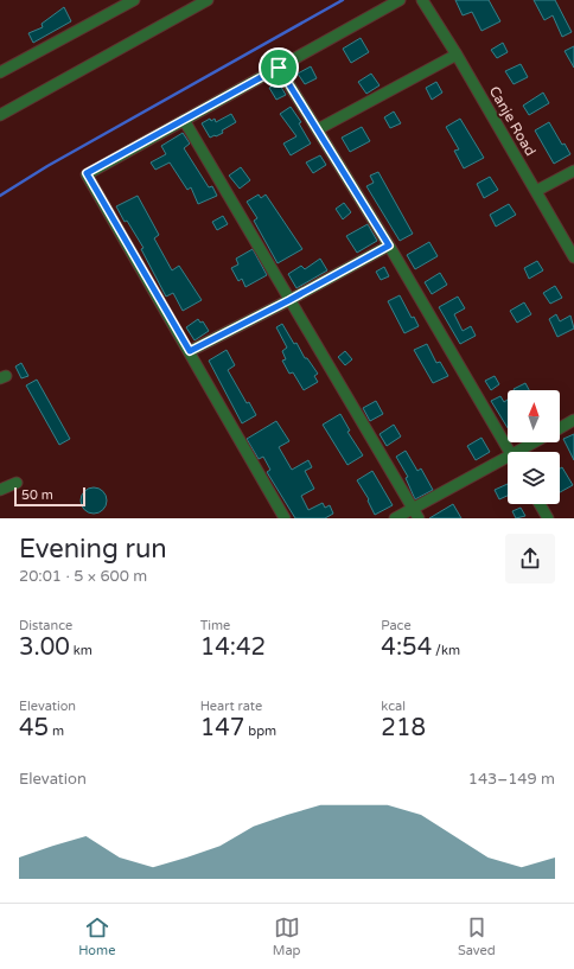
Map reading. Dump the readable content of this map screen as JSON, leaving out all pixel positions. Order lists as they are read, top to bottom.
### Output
{
  "streets": {
    "street": ["Canje Road"]
  },
  "scale_bar": "50 m",
  "north": "top",
  "page": {
    "scale": "50 m",
    "heading": ["Evening run", "20:01 · 5 × 600 m"],
    "stats": [
      ["Distance", "3.00 km"],
      ["Time", "14:42"],
      ["Pace", "4:54 /km"],
      ["Elevation", "45 m"],
      ["Heart rate", "147 bpm"],
      ["kcal", "218"]
    ],
    "chart": ["Elevation", "143–149 m"],
    "tabs": ["Home", "Map", "Saved"]
  }
}
